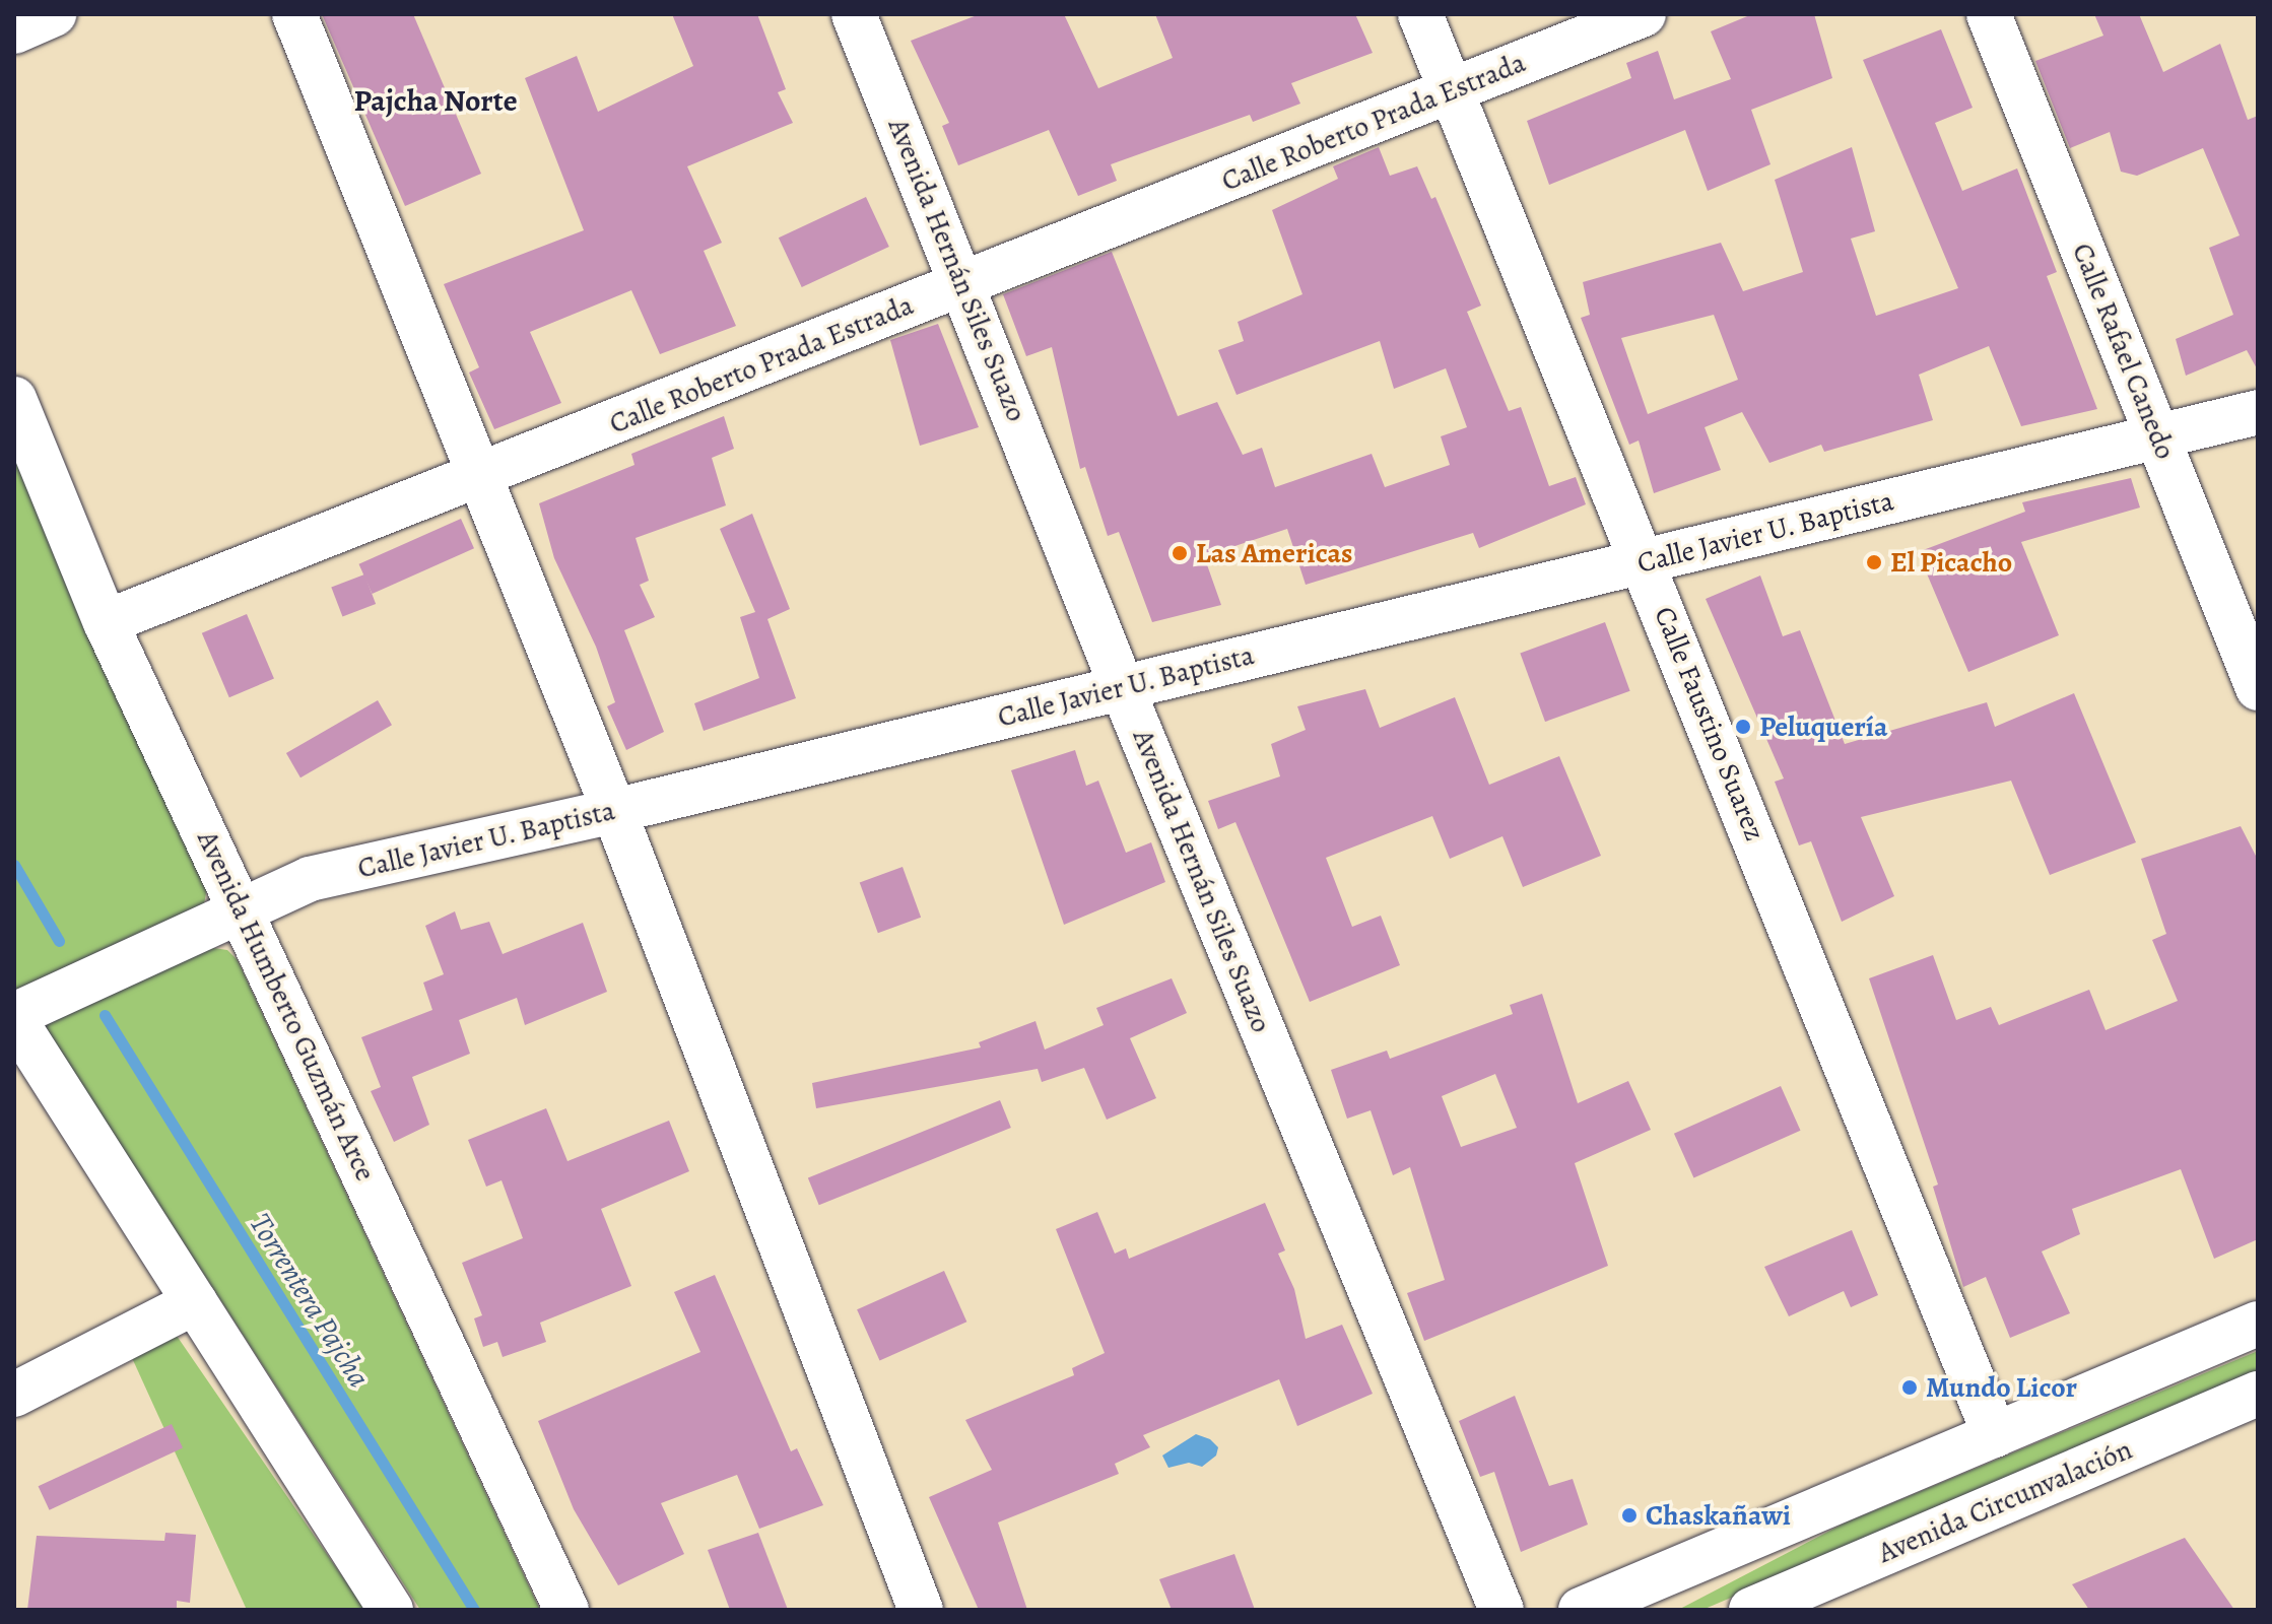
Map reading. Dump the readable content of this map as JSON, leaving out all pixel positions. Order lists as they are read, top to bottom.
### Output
{
  "streets": {
    "main road": [
      "Calle Roberto Prada Estrada",
      "Avenida Hernán Siles Suazo",
      "Calle Rafael Canedo",
      "Calle Javier U. Baptista",
      "Calle Faustino Suarez",
      "Avenida Humberto Guzmán Arce",
      "Avenida Circunvalación"
    ]
  },
  "crossings": [
    ["Calle Roberto Prada Estrada", "Avenida Hernán Siles Suazo"],
    ["Calle Roberto Prada Estrada", "Calle Faustino Suarez"],
    ["Calle Roberto Prada Estrada", "Avenida Humberto Guzmán Arce"],
    ["Avenida Hernán Siles Suazo", "Calle Javier U. Baptista"],
    ["Calle Rafael Canedo", "Calle Javier U. Baptista"],
    ["Calle Javier U. Baptista", "Calle Faustino Suarez"],
    ["Calle Javier U. Baptista", "Avenida Humberto Guzmán Arce"]
  ],
  "districts": ["Pajcha Norte"],
  "water": ["Torrentera Pajcha"],
  "places": [
    "Las Americas",
    "El Picacho",
    "Peluquería",
    "Mundo Licor",
    "Chaskañawi"
  ]
}
